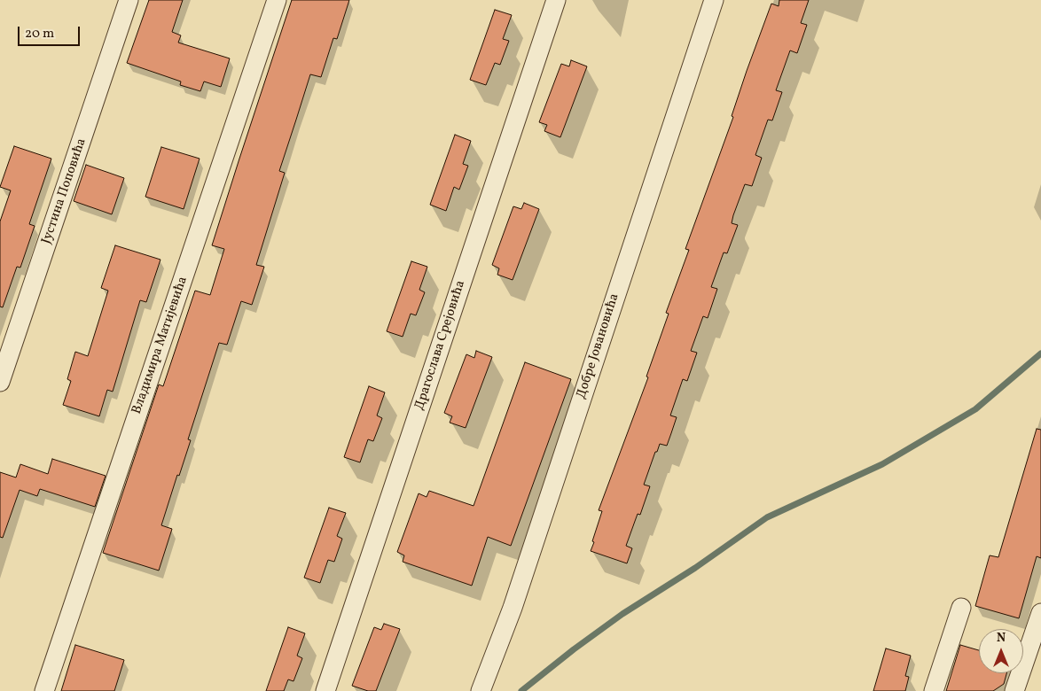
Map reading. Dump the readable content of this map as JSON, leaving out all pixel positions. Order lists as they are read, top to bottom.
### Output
{
  "streets": {
    "street": [
      "Јустина Поповића",
      "Владимира Матијевића",
      "Драгослава Срејовића",
      "Добре Јовановића"
    ]
  },
  "scale_bar": "20 m",
  "north": "top"
}
